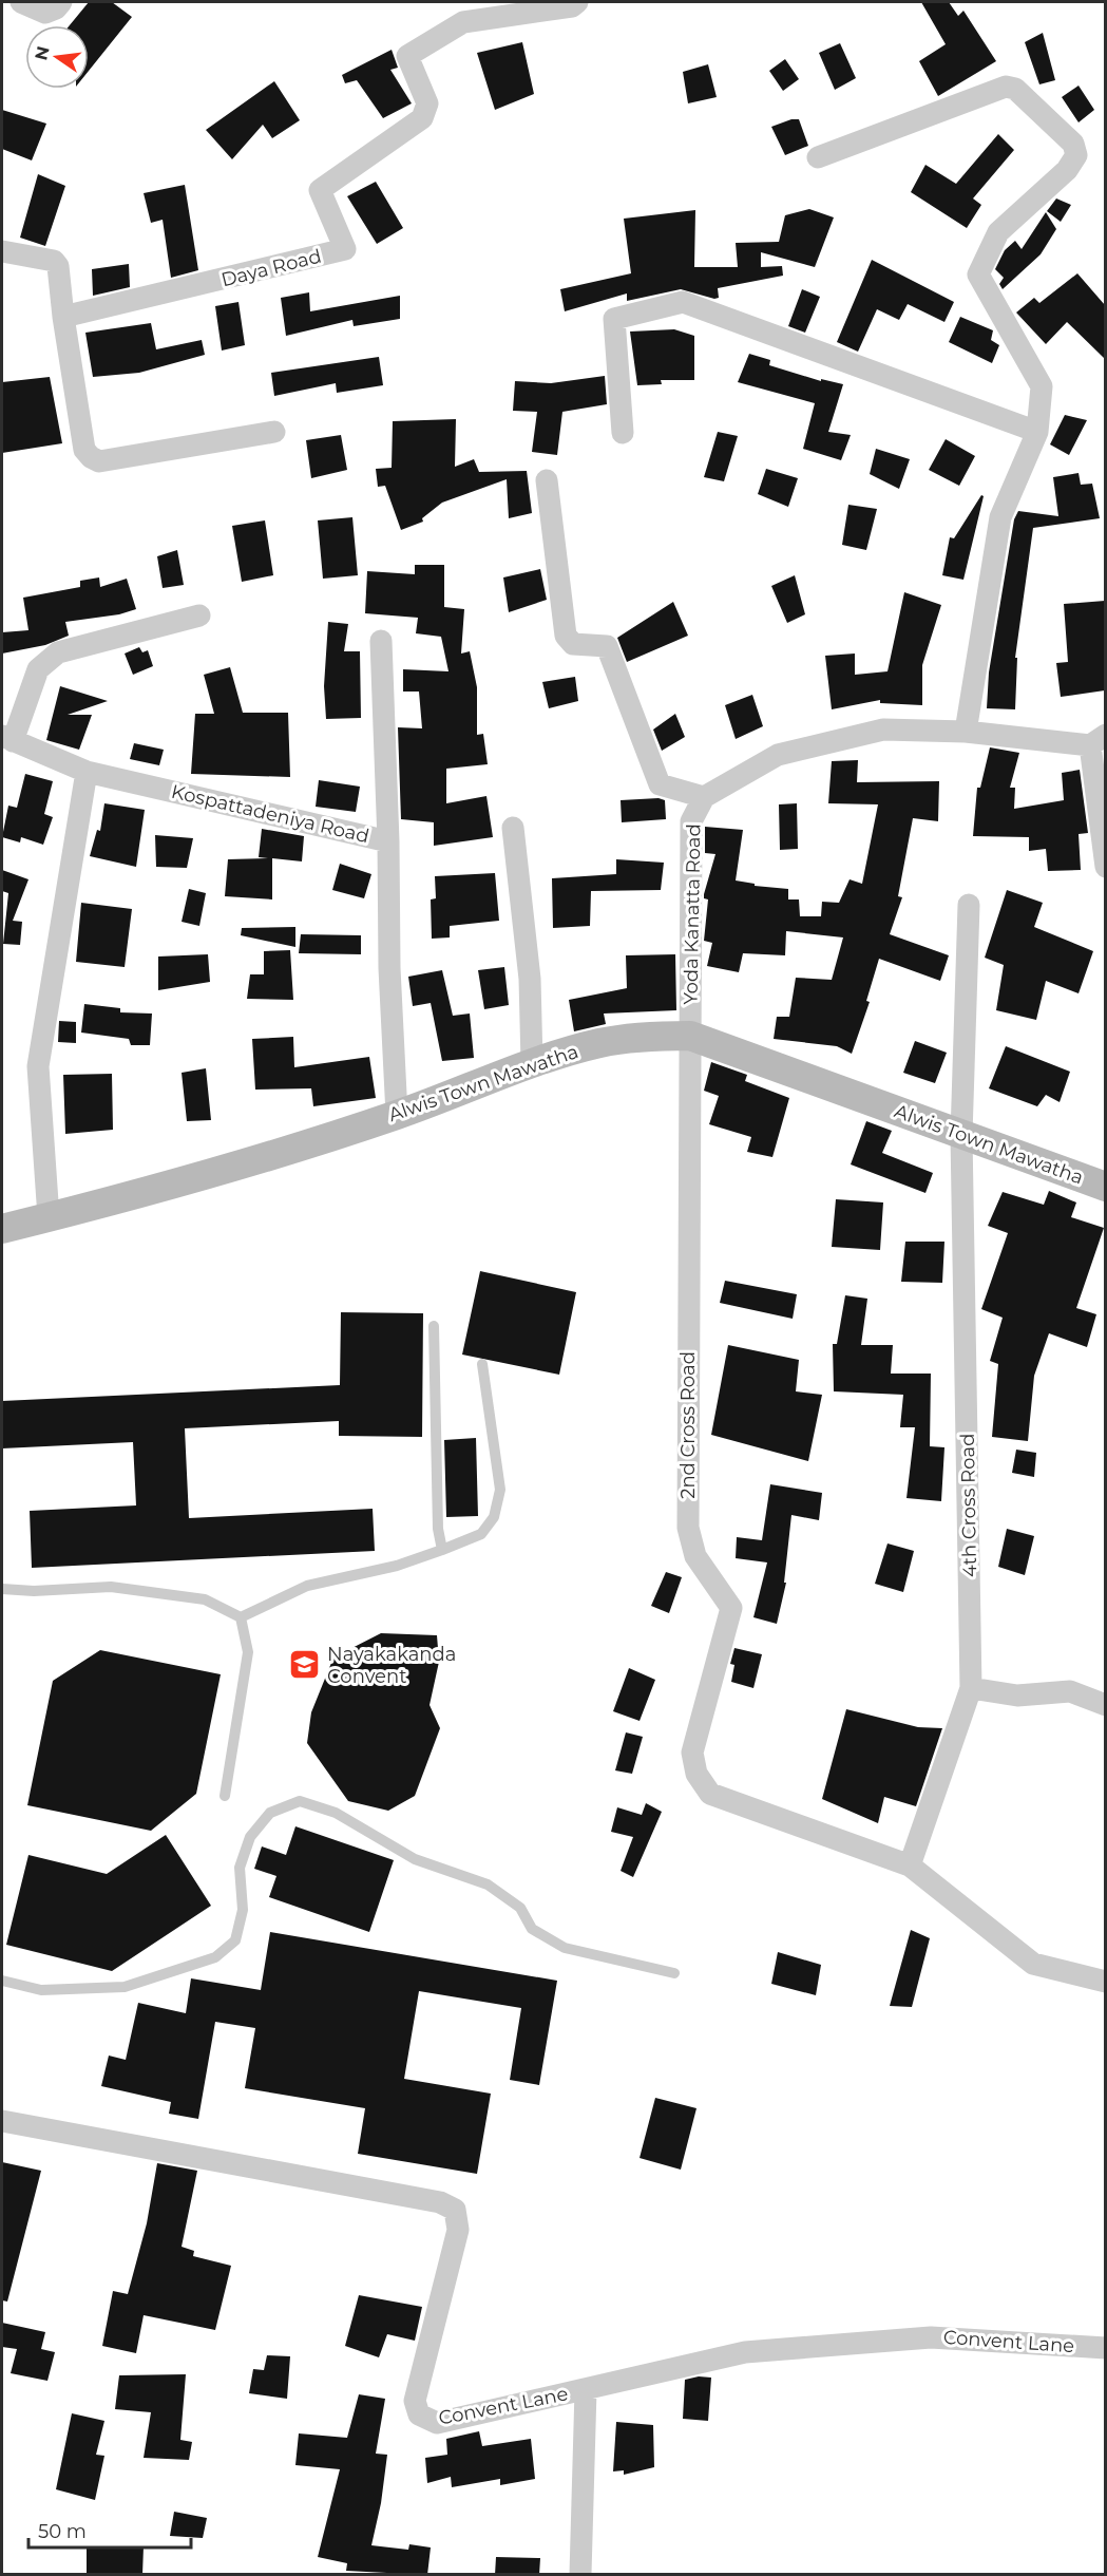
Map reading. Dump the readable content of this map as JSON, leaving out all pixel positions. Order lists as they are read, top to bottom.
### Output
{
  "streets": {
    "street": [
      "Daya Road",
      "Kospattadeniya Road",
      "Yoda Kanatta Road",
      "Alwis Town Mawatha",
      "2nd Cross Road",
      "4th Cross Road",
      "Convent Lane"
    ]
  },
  "crossings": [
    ["Kospattadeniya Road", "Alwis Town Mawatha"],
    ["Yoda Kanatta Road", "Alwis Town Mawatha"],
    ["Yoda Kanatta Road", "2nd Cross Road"],
    ["Alwis Town Mawatha", "2nd Cross Road"],
    ["Alwis Town Mawatha", "4th Cross Road"],
    ["2nd Cross Road", "4th Cross Road"]
  ],
  "places": {
    "school or university": ["Nayakakanda Convent"]
  },
  "scale_bar": "50 m",
  "north": "left"
}
